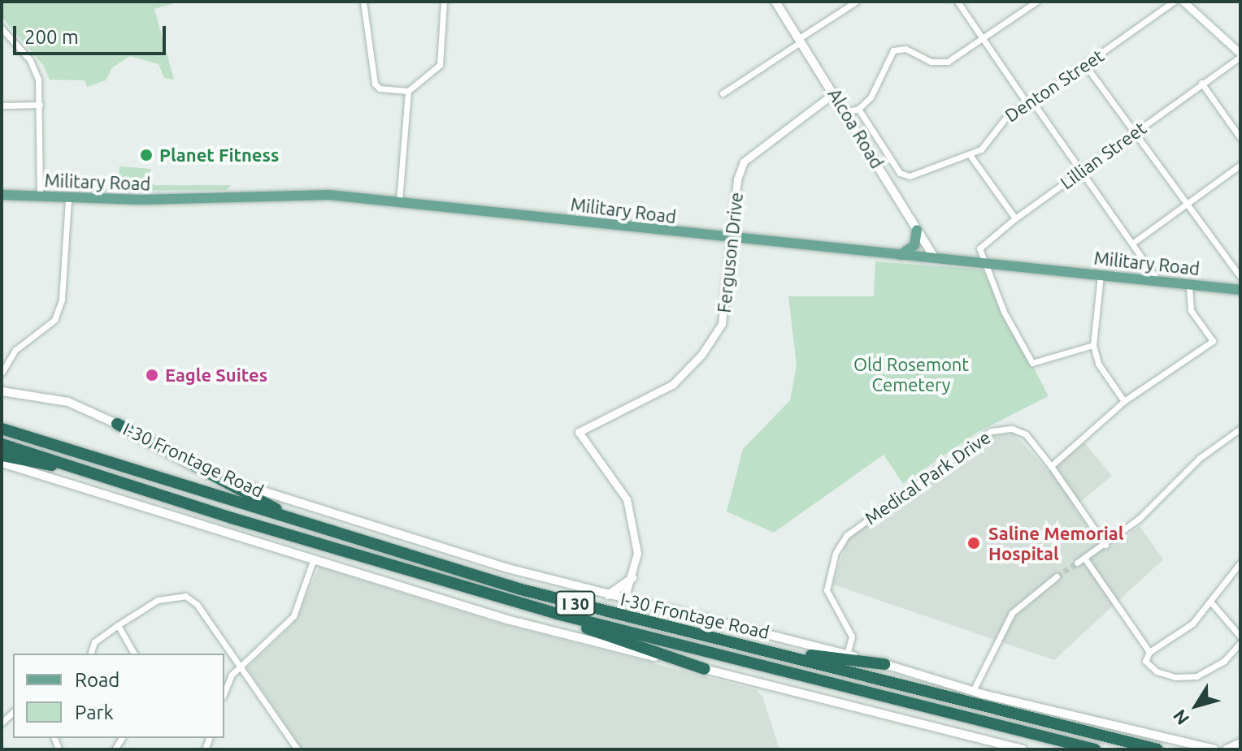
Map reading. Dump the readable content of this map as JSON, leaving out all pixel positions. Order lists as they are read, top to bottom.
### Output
{
  "streets": {
    "highway": ["I 30"],
    "main road": ["Alcoa Road", "Military Road", "I-30 Frontage Road"],
    "street": [
      "Denton Street",
      "Lillian Street",
      "Ferguson Drive",
      "Medical Park Drive"
    ]
  },
  "crossings": [
    ["Alcoa Road", "Military Road"],
    ["Alcoa Road", "Ferguson Drive"],
    ["Lillian Street", "Military Road"],
    ["Military Road", "Ferguson Drive"],
    ["Ferguson Drive", "I-30 Frontage Road"],
    ["I-30 Frontage Road", "Medical Park Drive"]
  ],
  "parks": ["Old Rosemont Cemetery"],
  "places": ["Planet Fitness", "Eagle Suites", "Saline Memorial Hospital"],
  "legend": ["Road", "Park"],
  "scale_bar": "200 m",
  "north": "bottom left"
}
